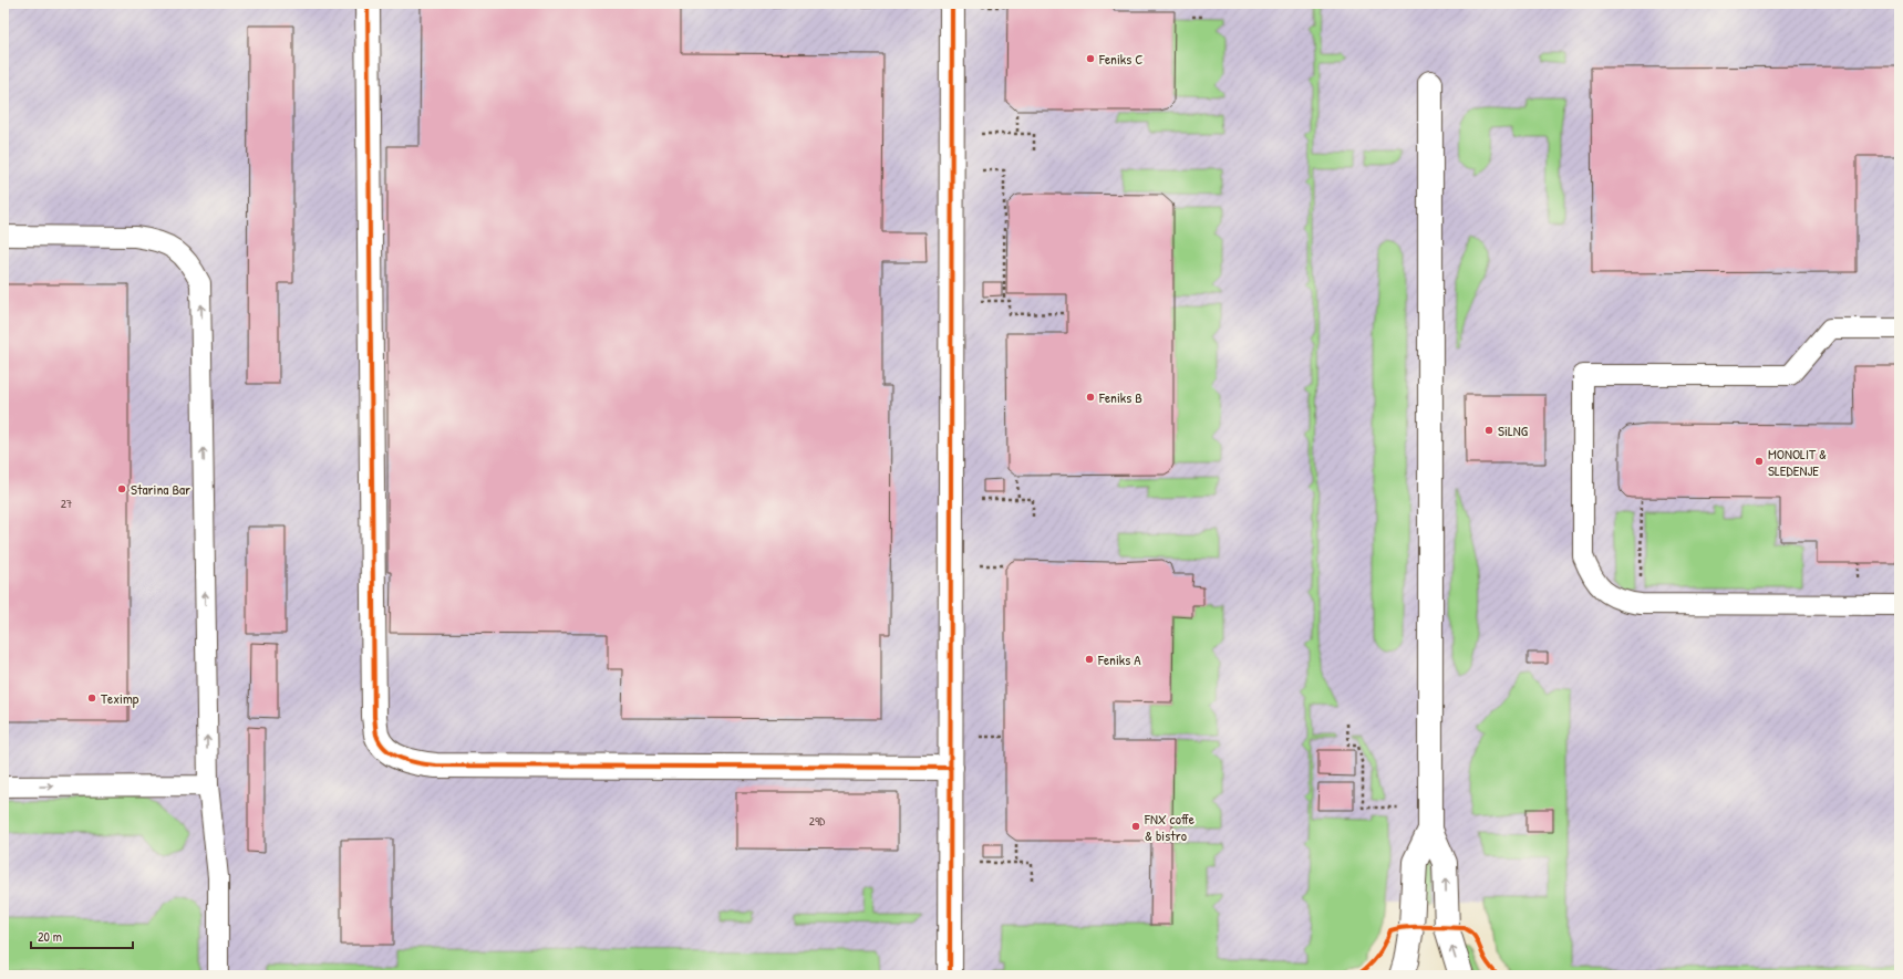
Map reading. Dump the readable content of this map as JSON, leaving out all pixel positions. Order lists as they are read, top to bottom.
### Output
{
  "places": [
    "Feniks C",
    "Feniks B",
    "SiLNG",
    "MONOLIT & SLEDENJE",
    "Starina Bar",
    "Feniks A",
    "Teximp",
    "FNX coffe & bistro"
  ],
  "house_numbers": ["27", "29D"],
  "scale_bar": "20 m"
}
